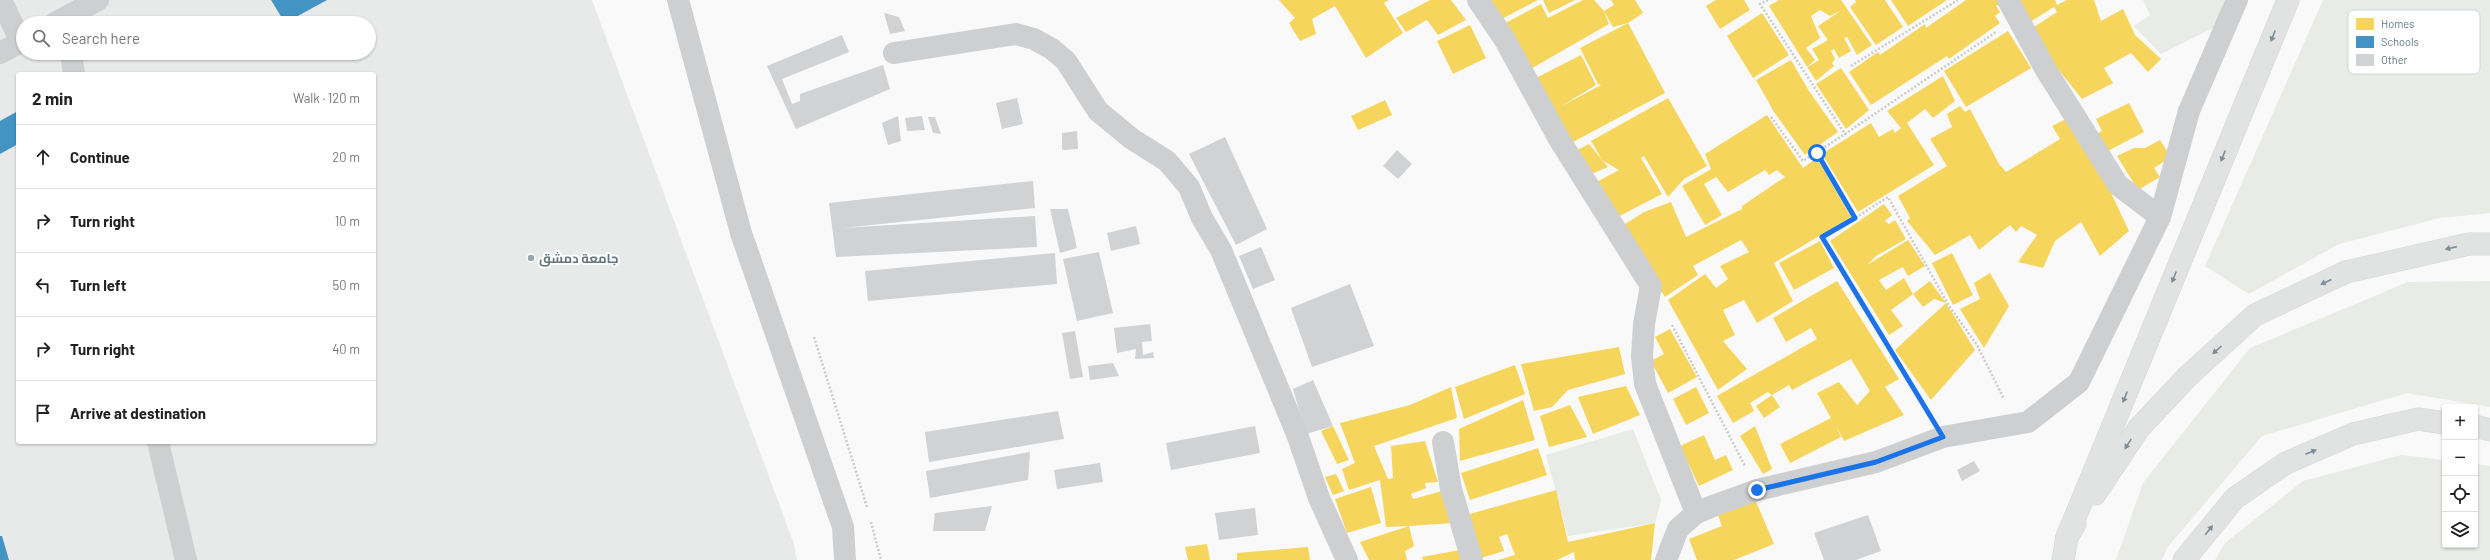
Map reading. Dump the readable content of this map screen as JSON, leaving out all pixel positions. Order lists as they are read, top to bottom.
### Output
{
  "places": ["جامعة دمشق"],
  "legend": ["Homes", "Schools", "Other"],
  "page": {
    "search": "Search here",
    "heading": ["2 min", "Walk · 120 m"],
    "list": [
      ["Continue", "20 m"],
      ["Turn right", "10 m"],
      ["Turn left", "50 m"],
      ["Turn right", "40 m"],
      "Arrive at destination"
    ],
    "map_buttons": ["+", "−"]
  }
}
